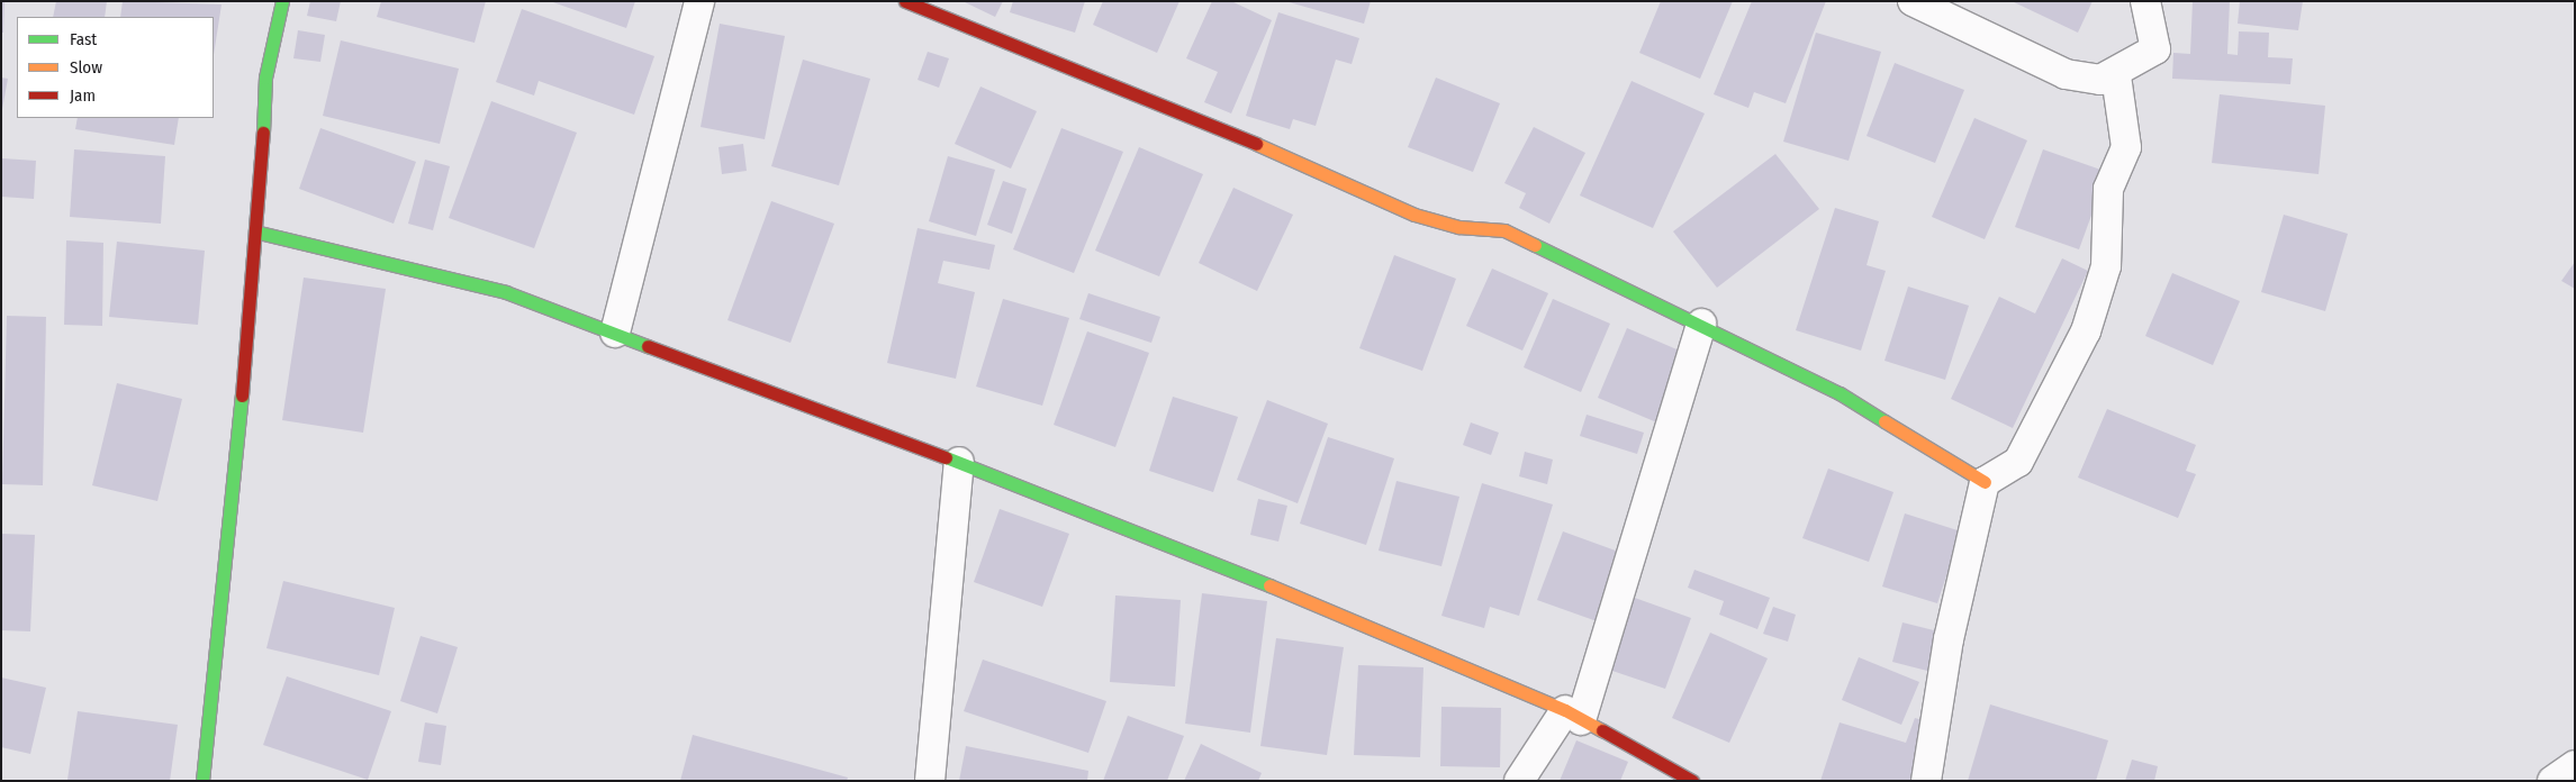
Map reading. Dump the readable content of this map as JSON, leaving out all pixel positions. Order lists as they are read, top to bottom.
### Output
{
  "legend": ["Fast", "Slow", "Jam"]
}
